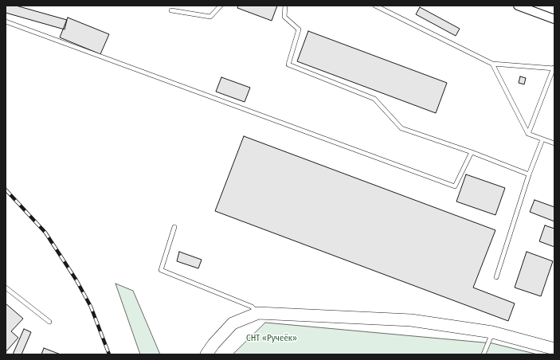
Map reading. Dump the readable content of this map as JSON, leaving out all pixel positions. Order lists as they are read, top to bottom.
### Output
{
  "parks": ["СНТ «Ручеёк»"]
}
